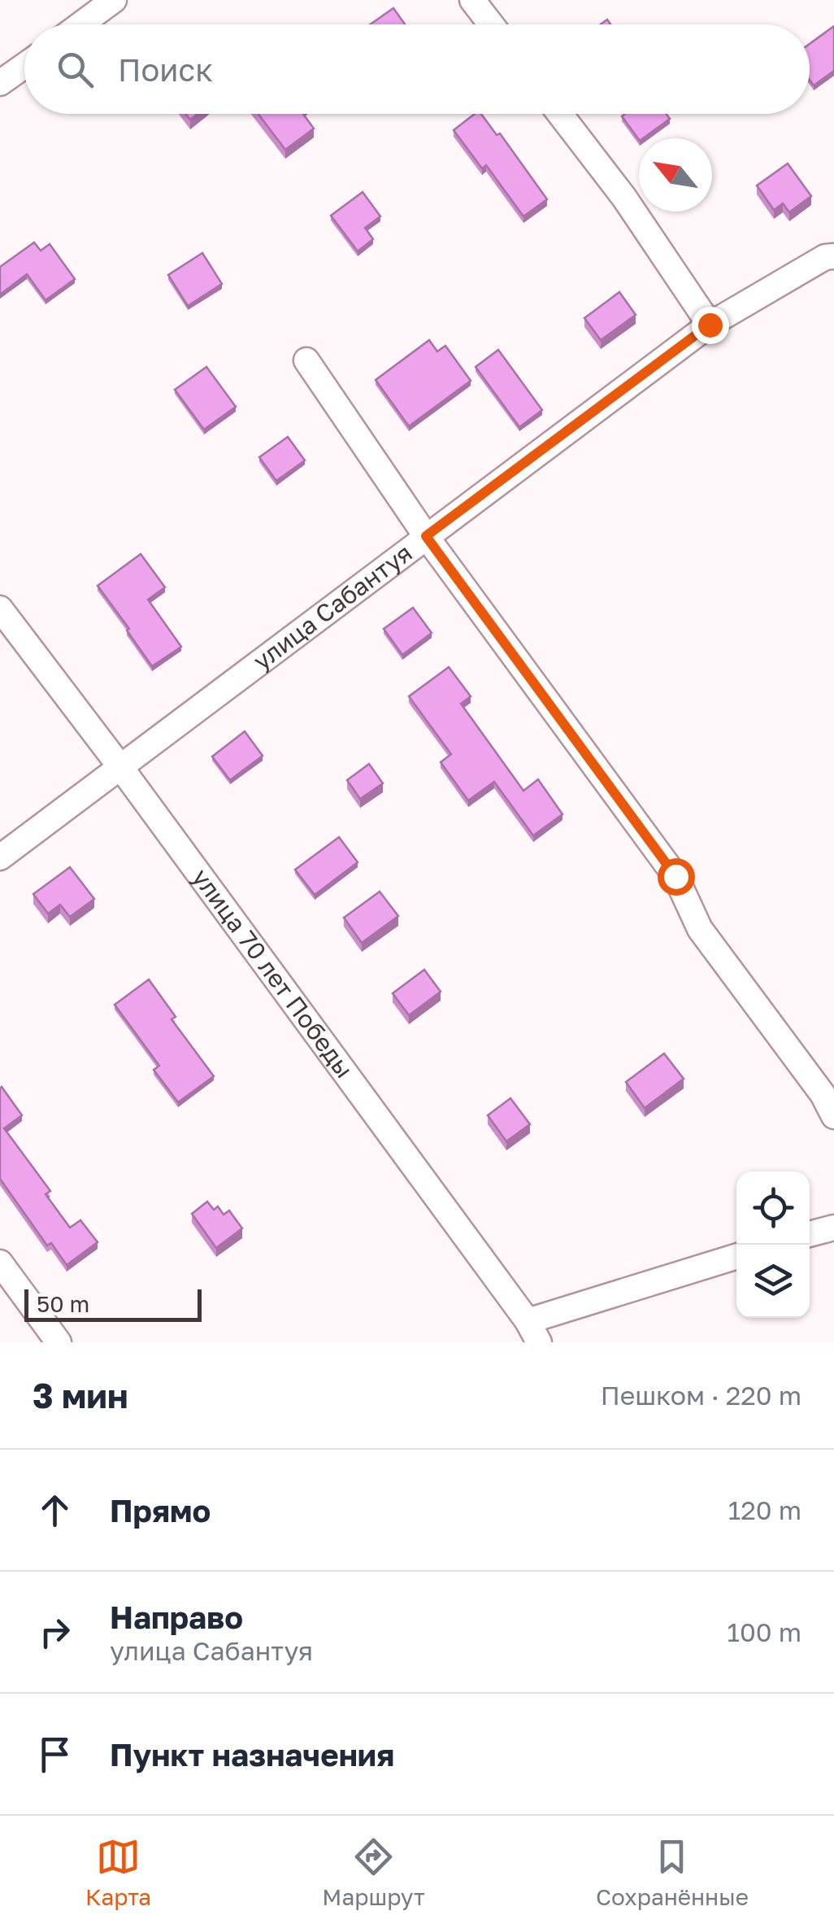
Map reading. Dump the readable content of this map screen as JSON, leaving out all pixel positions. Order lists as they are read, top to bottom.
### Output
{
  "streets": {
    "street": ["улица Сабантуя", "улица 70 лет Победы"]
  },
  "crossings": [
    ["улица Сабантуя", "улица 70 лет Победы"]
  ],
  "scale_bar": "50 m",
  "north": "top left",
  "page": {
    "search": "Поиск",
    "scale": "50 m",
    "heading": ["3 мин", "Пешком · 220 m"],
    "list": [
      ["Прямо", "120 m"],
      ["Направо", "улица Сабантуя", "100 m"],
      "Пункт назначения"
    ],
    "nav": ["Карта", "Маршрут", "Сохранённые"]
  }
}
